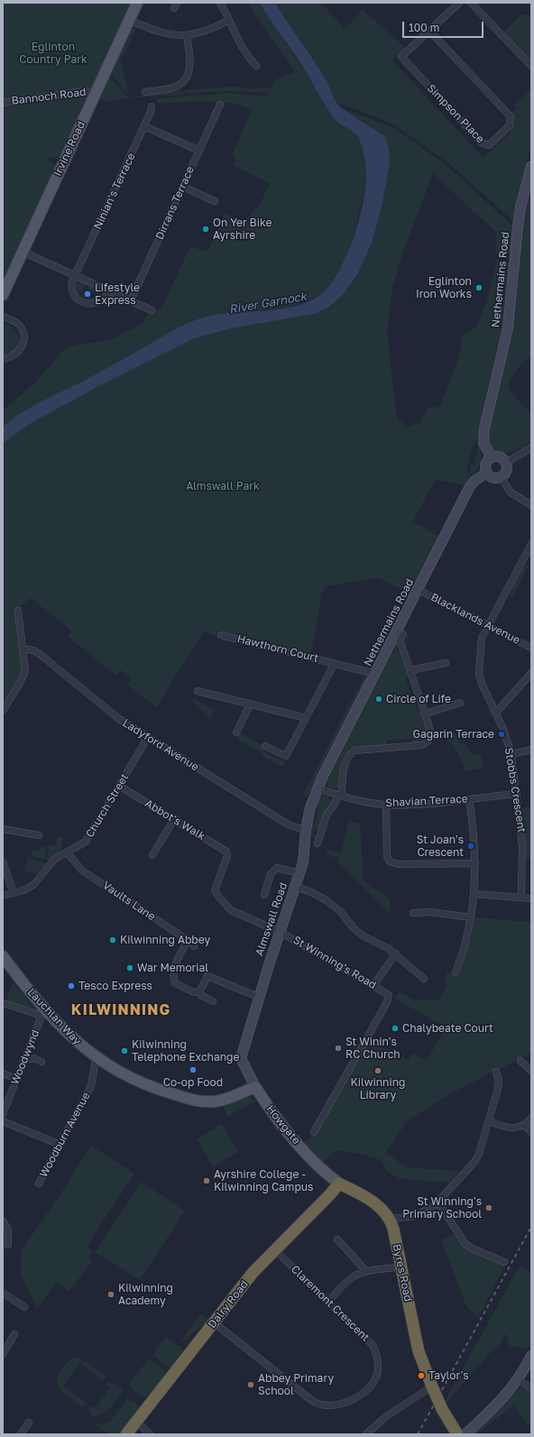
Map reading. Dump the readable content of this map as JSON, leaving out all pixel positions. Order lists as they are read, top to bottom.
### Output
{
  "streets": {
    "highway": ["Byres Road", "Dalry Road"],
    "main road": [
      "Irvine Road",
      "Nethermains Road",
      "Almswall Road",
      "Lauchlan Way",
      "Howgate"
    ],
    "street": [
      "Bannoch Road",
      "Simpson Place",
      "Ninian's Terrace",
      "Dirrans Terrace",
      "Blacklands Avenue",
      "Hawthorn Court",
      "Ladyford Avenue",
      "Stobbs Crescent",
      "Shavian Terrace",
      "Church Street",
      "Abbot's Walk",
      "Vaults Lane",
      "St Winning's Road",
      "Woodwynd",
      "Woodburn Avenue",
      "Claremont Crescent"
    ]
  },
  "crossings": [
    ["Bannoch Road", "Irvine Road"],
    ["Nethermains Road", "Blacklands Avenue"],
    ["Nethermains Road", "Hawthorn Court"],
    ["Nethermains Road", "Shavian Terrace"],
    ["Nethermains Road", "Almswall Road"],
    ["Blacklands Avenue", "Stobbs Crescent"],
    ["Ladyford Avenue", "Church Street"],
    ["Ladyford Avenue", "Almswall Road"],
    ["Stobbs Crescent", "Shavian Terrace"],
    ["Shavian Terrace", "Almswall Road"],
    ["Church Street", "Abbot's Walk"],
    ["Church Street", "Vaults Lane"],
    ["Abbot's Walk", "St Winning's Road"],
    ["Almswall Road", "St Winning's Road"],
    ["Almswall Road", "Howgate"],
    ["Lauchlan Way", "Howgate"],
    ["Howgate", "Byres Road"],
    ["Howgate", "Dalry Road"],
    ["Byres Road", "Dalry Road"],
    ["Claremont Crescent", "Dalry Road"]
  ],
  "districts": ["KILWINNING"],
  "water": ["River Garnock"],
  "parks": ["Eglinton Country Park", "Almswall Park"],
  "places": [
    "On Yer Bike Ayrshire",
    "Eglinton Iron Works",
    "Lifestyle Express",
    "Circle of Life",
    "Gagarin Terrace",
    "St Joan's Crescent",
    "Kilwinning Abbey",
    "War Memorial",
    "Tesco Express",
    "Chalybeate Court",
    "St Winin's RC Church",
    "Kilwinning Telephone Exchange",
    "Co-op Food",
    "Kilwinning Library",
    "Ayrshire College - Kilwinning Campus",
    "St Winning's Primary School",
    "Kilwinning Academy",
    "Taylor's",
    "Abbey Primary School"
  ],
  "scale_bar": "100 m"
}
